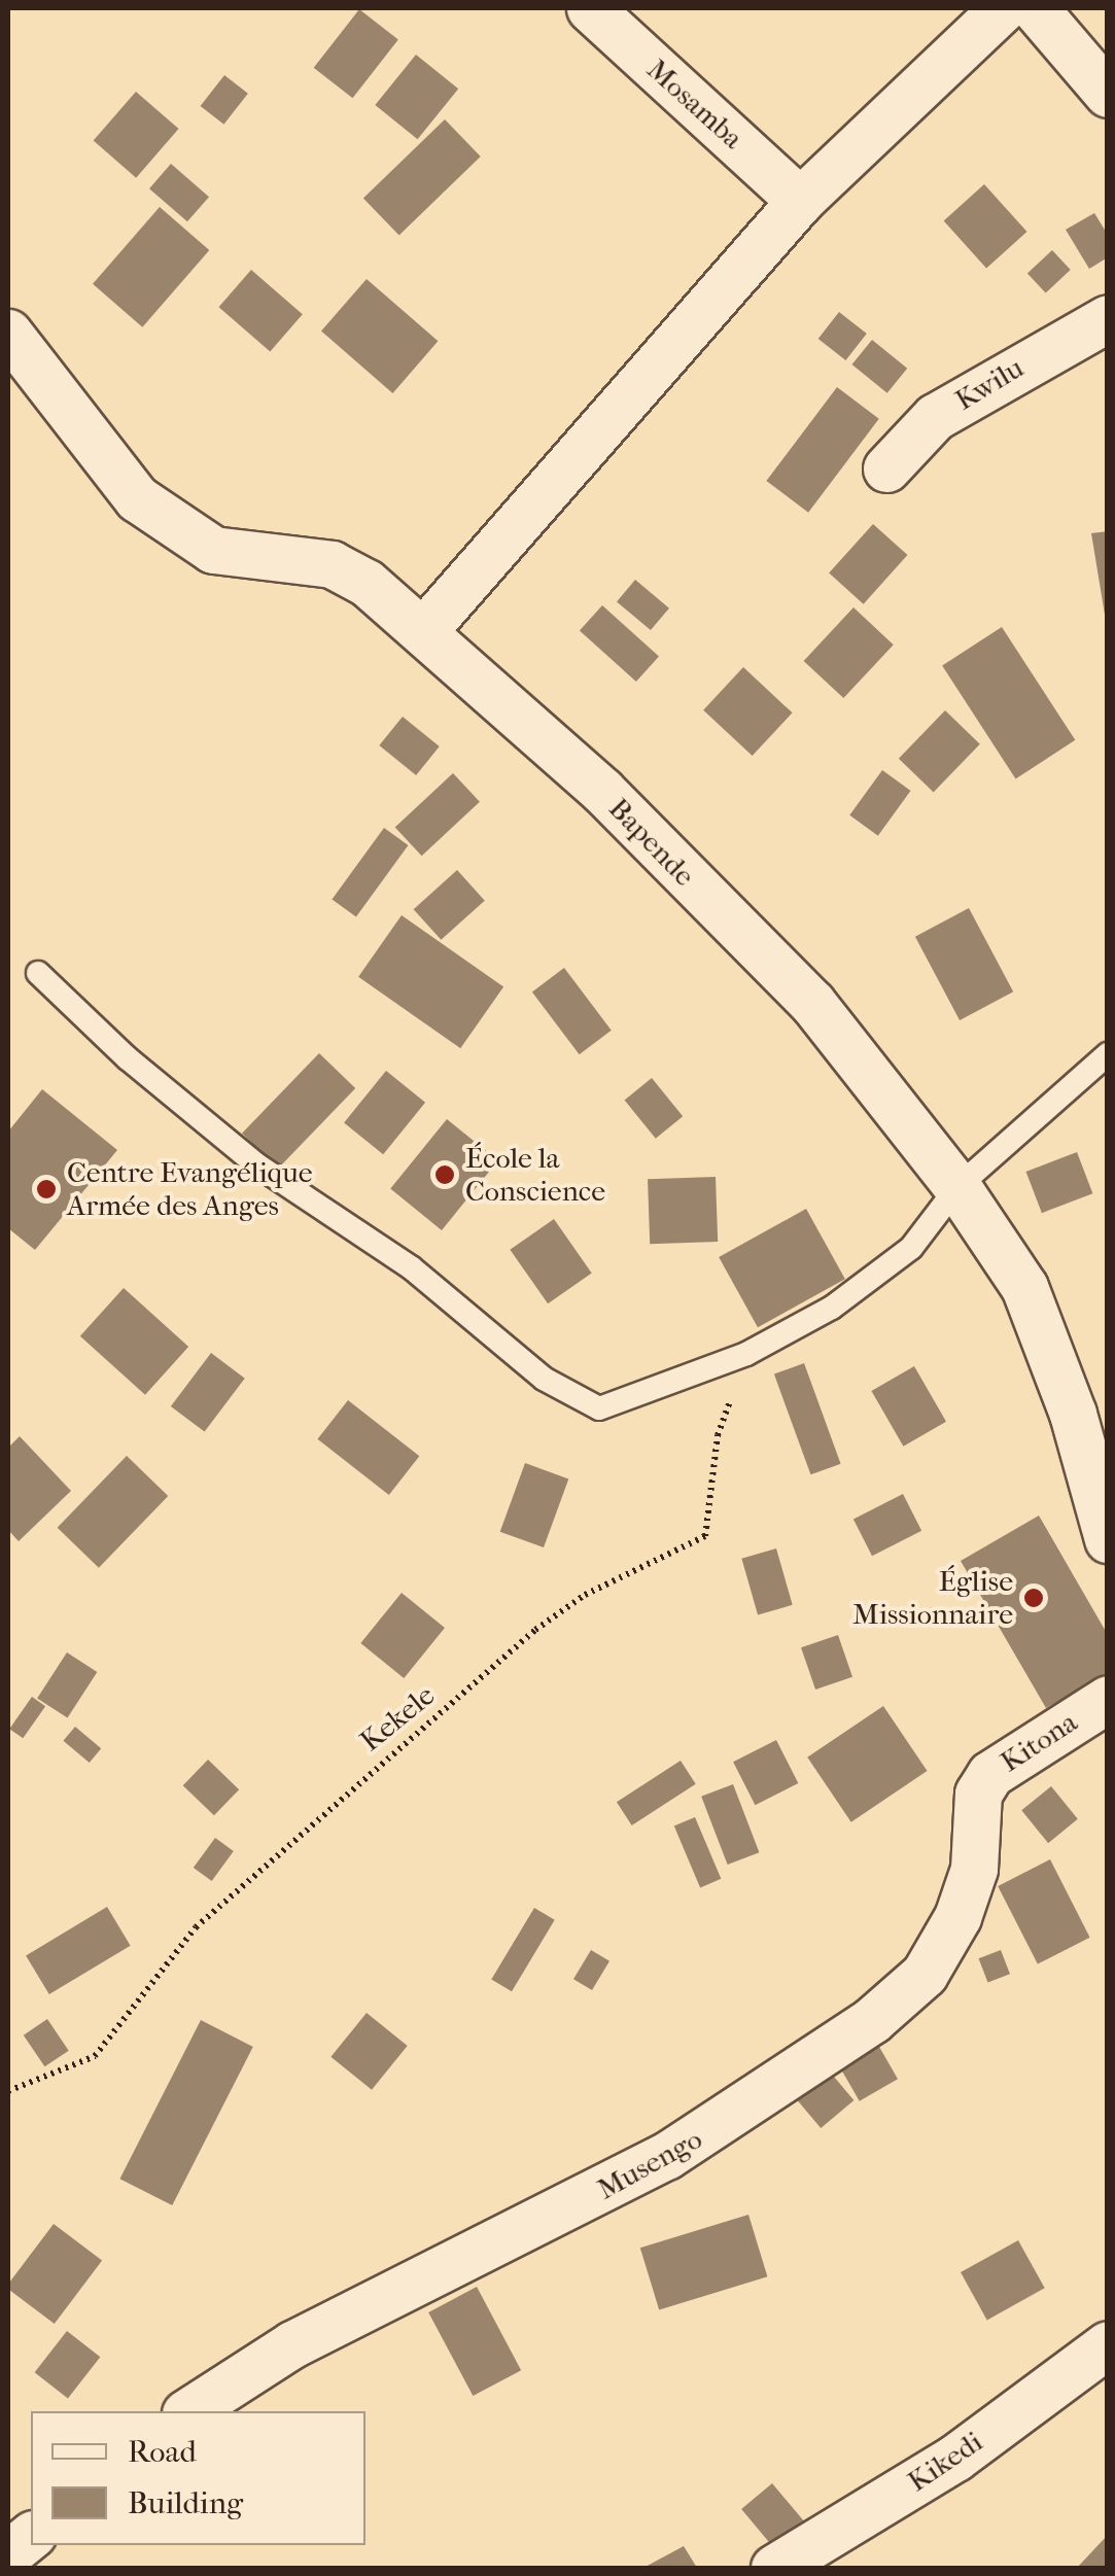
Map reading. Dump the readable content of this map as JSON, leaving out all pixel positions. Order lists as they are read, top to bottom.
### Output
{
  "streets": {
    "street": [
      "Mosamba",
      "Kwilu",
      "Bapende",
      "Kitona",
      "Musengo",
      "Kikedi"
    ],
    "path": ["Kekele"]
  },
  "crossings": [
    ["Kitona", "Musengo"]
  ],
  "places": ["École la Conscience", "Centre Evangélique Armée des Anges", "Église Missionnaire"],
  "legend": ["Road", "Building"]
}
